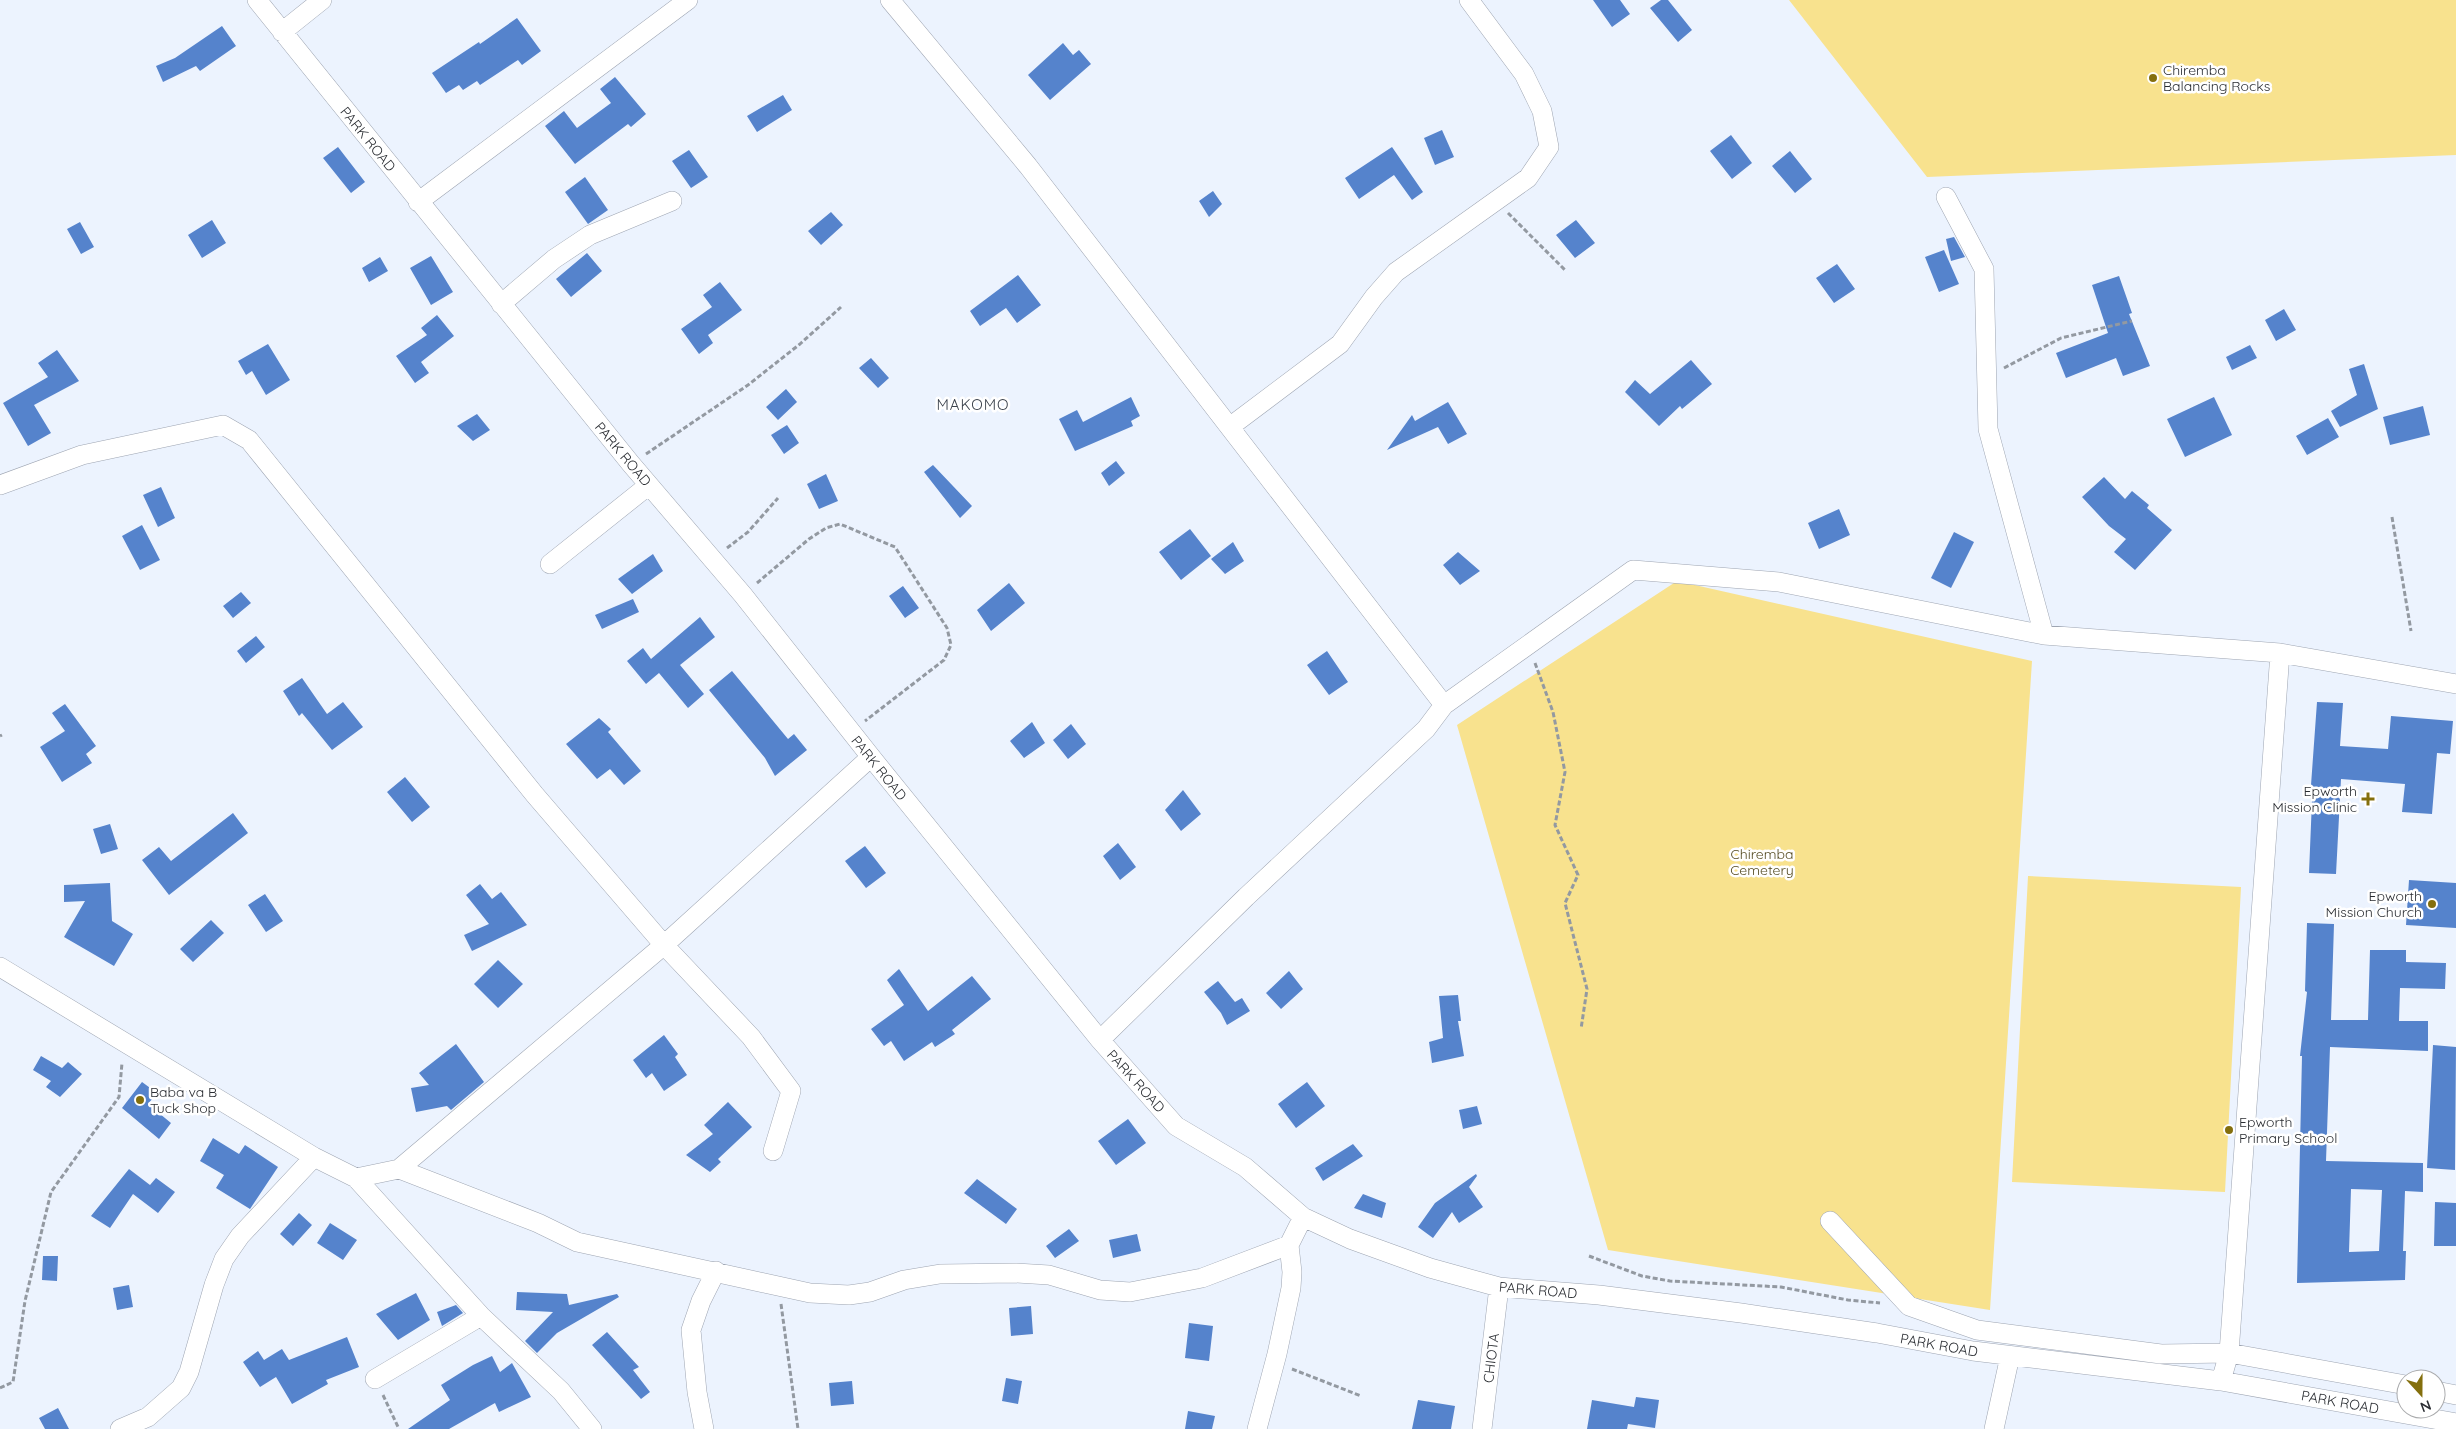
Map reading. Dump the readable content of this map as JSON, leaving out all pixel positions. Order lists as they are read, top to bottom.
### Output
{
  "streets": {
    "street": ["PARK ROAD", "CHIOTA"]
  },
  "crossings": [
    ["PARK ROAD", "CHIOTA"]
  ],
  "districts": ["MAKOMO"],
  "parks": ["Chiremba Cemetery"],
  "places": {
    "other": [
      "Chiremba Balancing Rocks",
      "Epworth Mission Church",
      "Baba va B Tuck Shop",
      "Epworth Primary School"
    ],
    "health": ["Epworth Mission Clinic"]
  },
  "north": "bottom"
}
